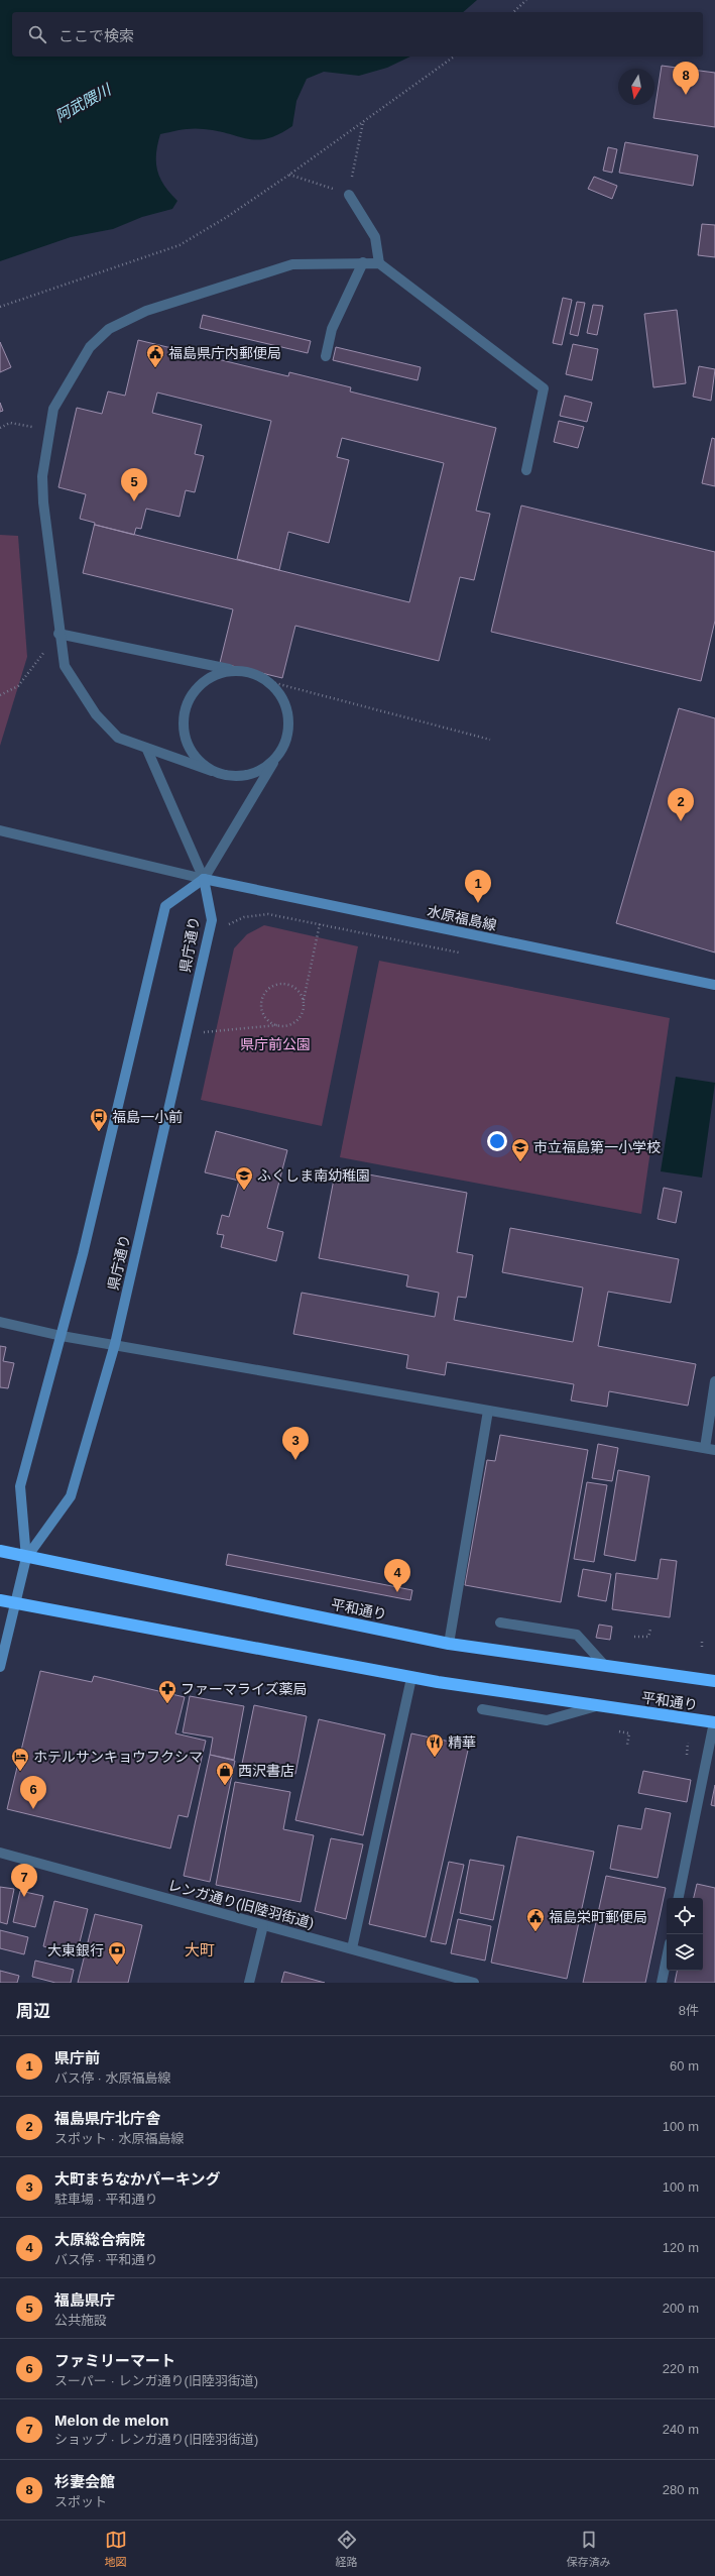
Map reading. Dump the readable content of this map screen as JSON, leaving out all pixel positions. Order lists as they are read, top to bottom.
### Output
{
  "streets": {
    "highway": ["平和通り"],
    "main road": ["水原福島線", "県庁通り"],
    "street": ["レンガ通り(旧陸羽街道)"]
  },
  "crossings": [
    ["水原福島線", "県庁通り"],
    ["県庁通り", "平和通り"]
  ],
  "districts": ["大町"],
  "water": ["阿武隈川"],
  "parks": ["県庁前公園"],
  "places": {
    "public building": ["福島県庁内郵便局", "福島栄町郵便局"],
    "bus stop": ["福島一小前"],
    "school or university": ["市立福島第一小学校", "ふくしま南幼稚園"],
    "pharmacy": ["ファーマライズ薬局"],
    "restaurant": ["精華"],
    "hotel": ["ホテルサンキョウフクシマ"],
    "shop": ["西沢書店"],
    "bank": ["大東銀行"]
  },
  "north": "bottom",
  "page": {
    "search": "ここで検索",
    "pins": [
      "8",
      "5",
      "2",
      "1",
      "3",
      "4",
      "6",
      "7"
    ],
    "heading": ["周辺", "8件"],
    "list": [
      {
        "mark": "1",
        "name": "県庁前",
        "note": "バス停 · 水原福島線",
        "value": "60 m"
      },
      {
        "mark": "2",
        "name": "福島県庁北庁舎",
        "note": "スポット · 水原福島線",
        "value": "100 m"
      },
      {
        "mark": "3",
        "name": "大町まちなかパーキング",
        "note": "駐車場 · 平和通り",
        "value": "100 m"
      },
      {
        "mark": "4",
        "name": "大原総合病院",
        "note": "バス停 · 平和通り",
        "value": "120 m"
      },
      {
        "mark": "5",
        "name": "福島県庁",
        "note": "公共施設",
        "value": "200 m"
      },
      {
        "mark": "6",
        "name": "ファミリーマート",
        "note": "スーパー · レンガ通り(旧陸羽街道)",
        "value": "220 m"
      },
      {
        "mark": "7",
        "name": "Melon de melon",
        "note": "ショップ · レンガ通り(旧陸羽街道)",
        "value": "240 m"
      },
      {
        "mark": "8",
        "name": "杉妻会館",
        "note": "スポット",
        "value": "280 m"
      }
    ],
    "nav": ["地図", "経路", "保存済み"]
  }
}
